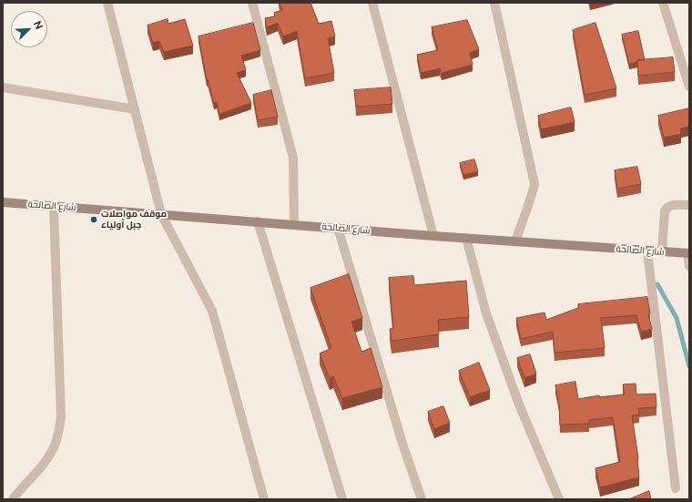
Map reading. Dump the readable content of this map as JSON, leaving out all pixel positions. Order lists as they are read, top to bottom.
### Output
{
  "streets": {
    "main road": ["شارع الصالحة"]
  },
  "places": ["موقف مواصلات جبل أولياء"],
  "north": "top right"
}
